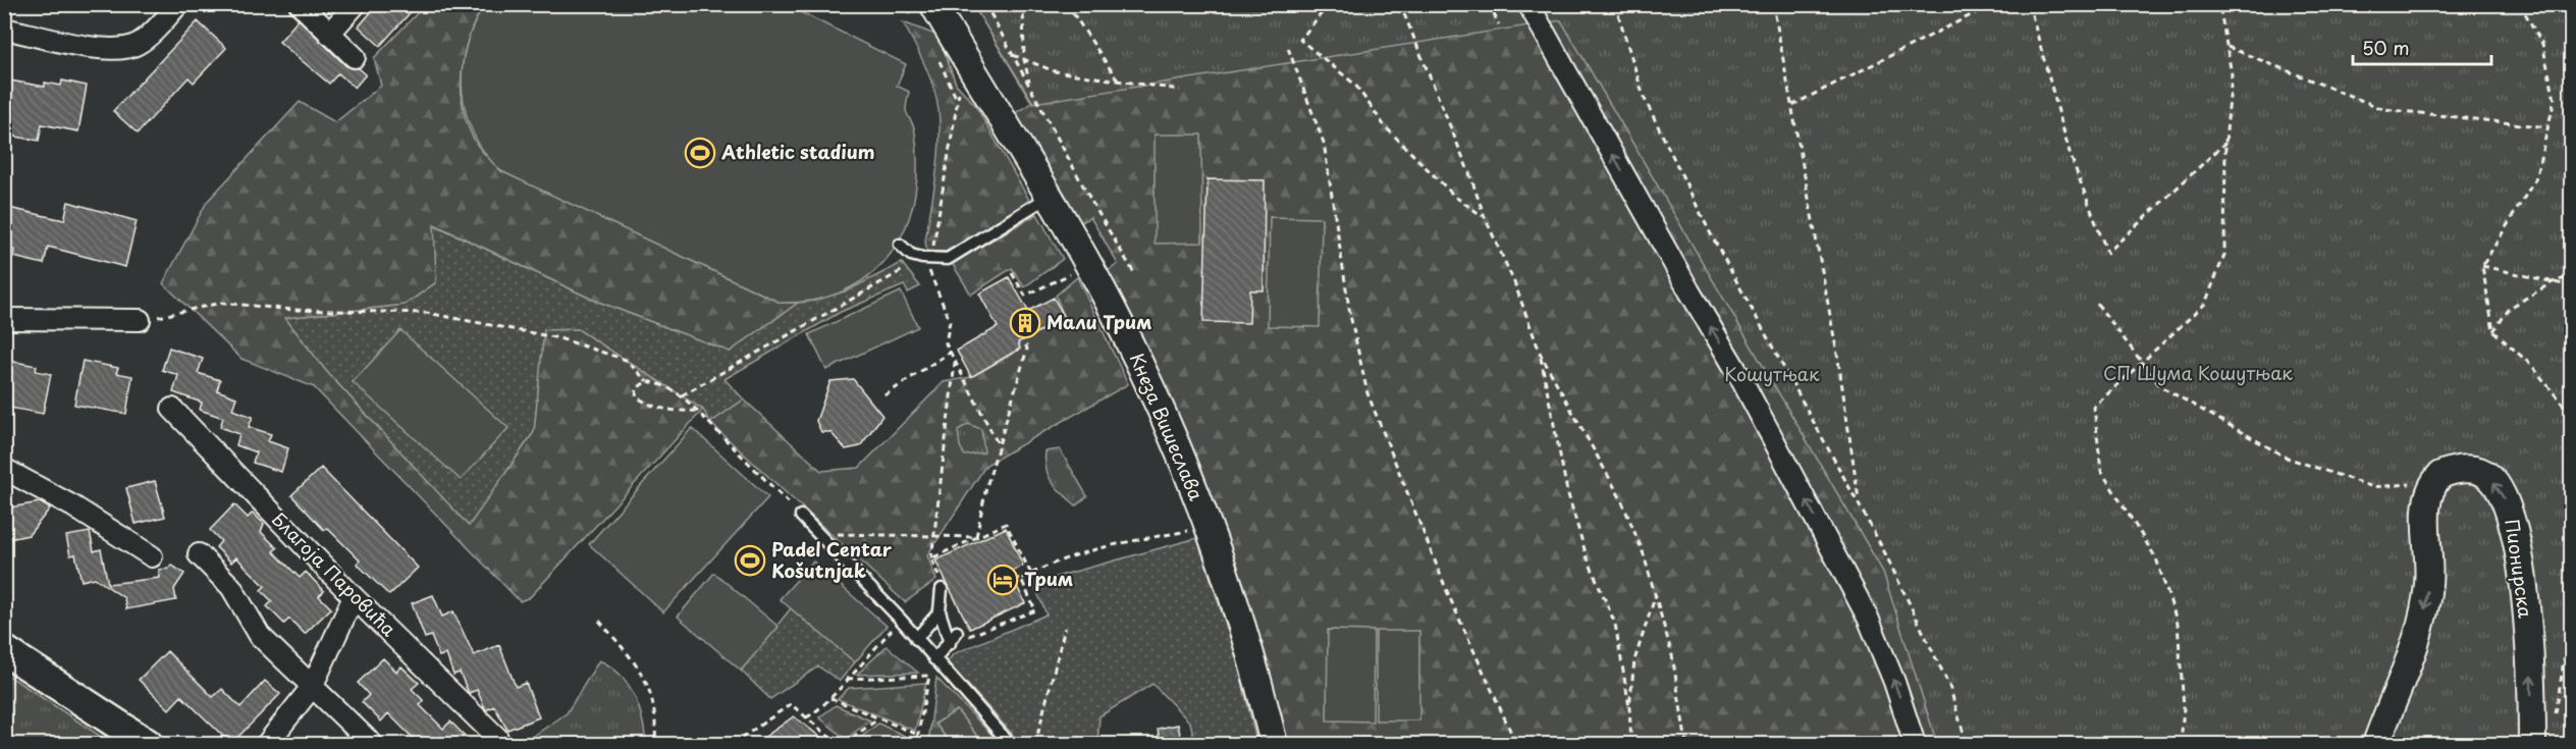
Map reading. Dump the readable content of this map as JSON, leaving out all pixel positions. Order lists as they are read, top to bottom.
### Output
{
  "streets": {
    "street": ["Кнеза Вишеслава", "Пионирска", "Благоја Паровића"]
  },
  "one_way": ["Пионирска"],
  "parks": ["СП Шума Кошутњак", "Кошутњак"],
  "places": {
    "sports": ["Athletic stadium", "Padel Centar Košutnjak"],
    "building": ["Мали Трим"],
    "hotel": ["Трим"]
  },
  "scale_bar": "50 m"
}
